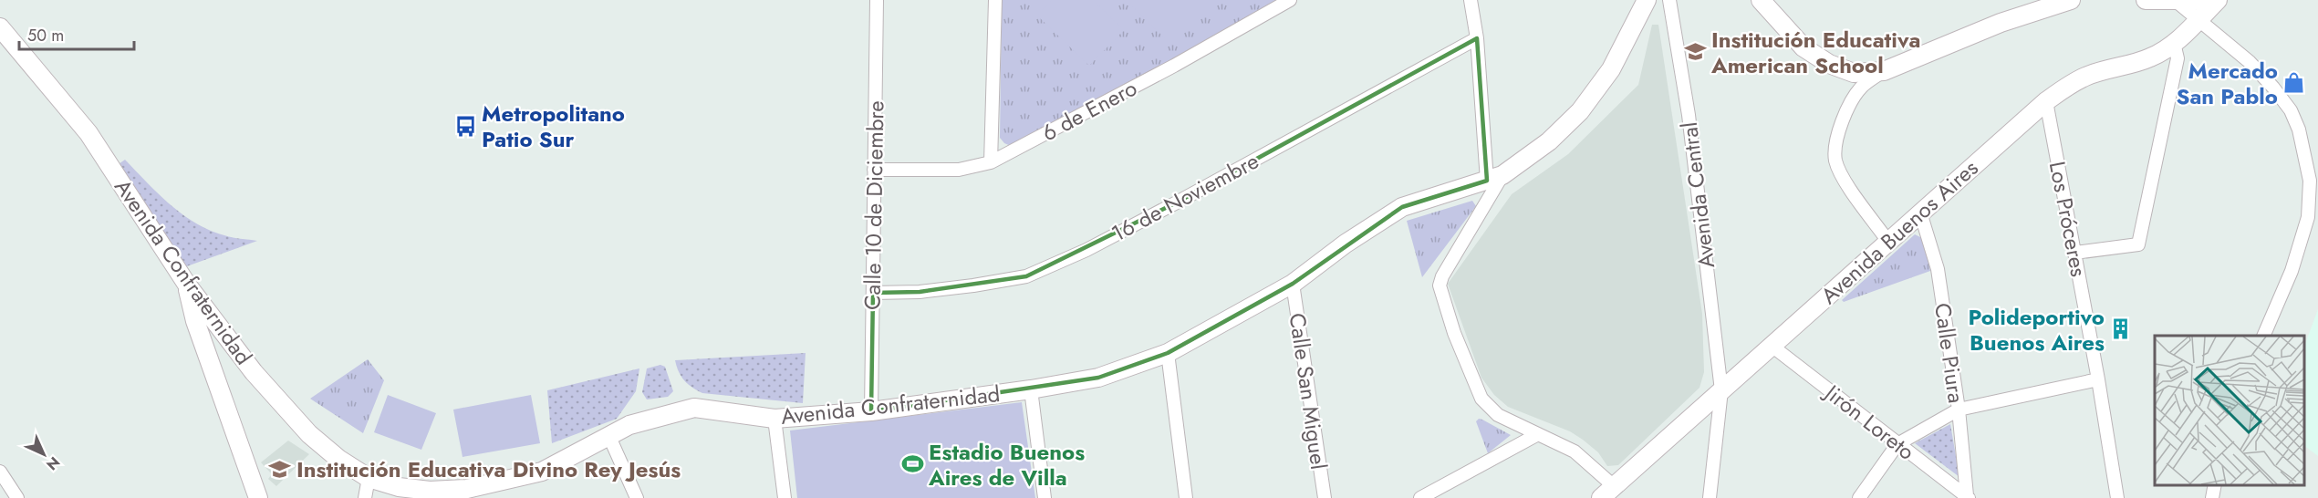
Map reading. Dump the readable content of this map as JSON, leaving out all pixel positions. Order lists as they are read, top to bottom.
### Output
{
  "streets": {
    "street": [
      "6 de Enero",
      "Avenida Central",
      "16 de Noviembre",
      "Calle 10 de Diciembre",
      "Los Próceres",
      "Avenida Buenos Aires",
      "Avenida Confraternidad",
      "Calle Piura",
      "Calle San Miguel",
      "Jirón Loreto"
    ]
  },
  "crossings": [
    ["6 de Enero", "Calle 10 de Diciembre"],
    ["Avenida Central", "Avenida Buenos Aires"],
    ["16 de Noviembre", "Calle 10 de Diciembre"],
    ["Calle 10 de Diciembre", "Avenida Confraternidad"],
    ["Los Próceres", "Avenida Buenos Aires"],
    ["Avenida Buenos Aires", "Calle Piura"],
    ["Avenida Buenos Aires", "Jirón Loreto"],
    ["Avenida Confraternidad", "Calle San Miguel"],
    ["Calle Piura", "Jirón Loreto"]
  ],
  "places": {
    "school or university": ["Institución Educativa American School", "Institución Educativa Divino Rey Jesús"],
    "shop": ["Mercado San Pablo"],
    "bus stop": ["Metropolitano Patio Sur"],
    "building": ["Polideportivo Buenos Aires"],
    "sports": ["Estadio Buenos Aires de Villa"]
  },
  "scale_bar": "50 m",
  "north": "bottom right"
}
